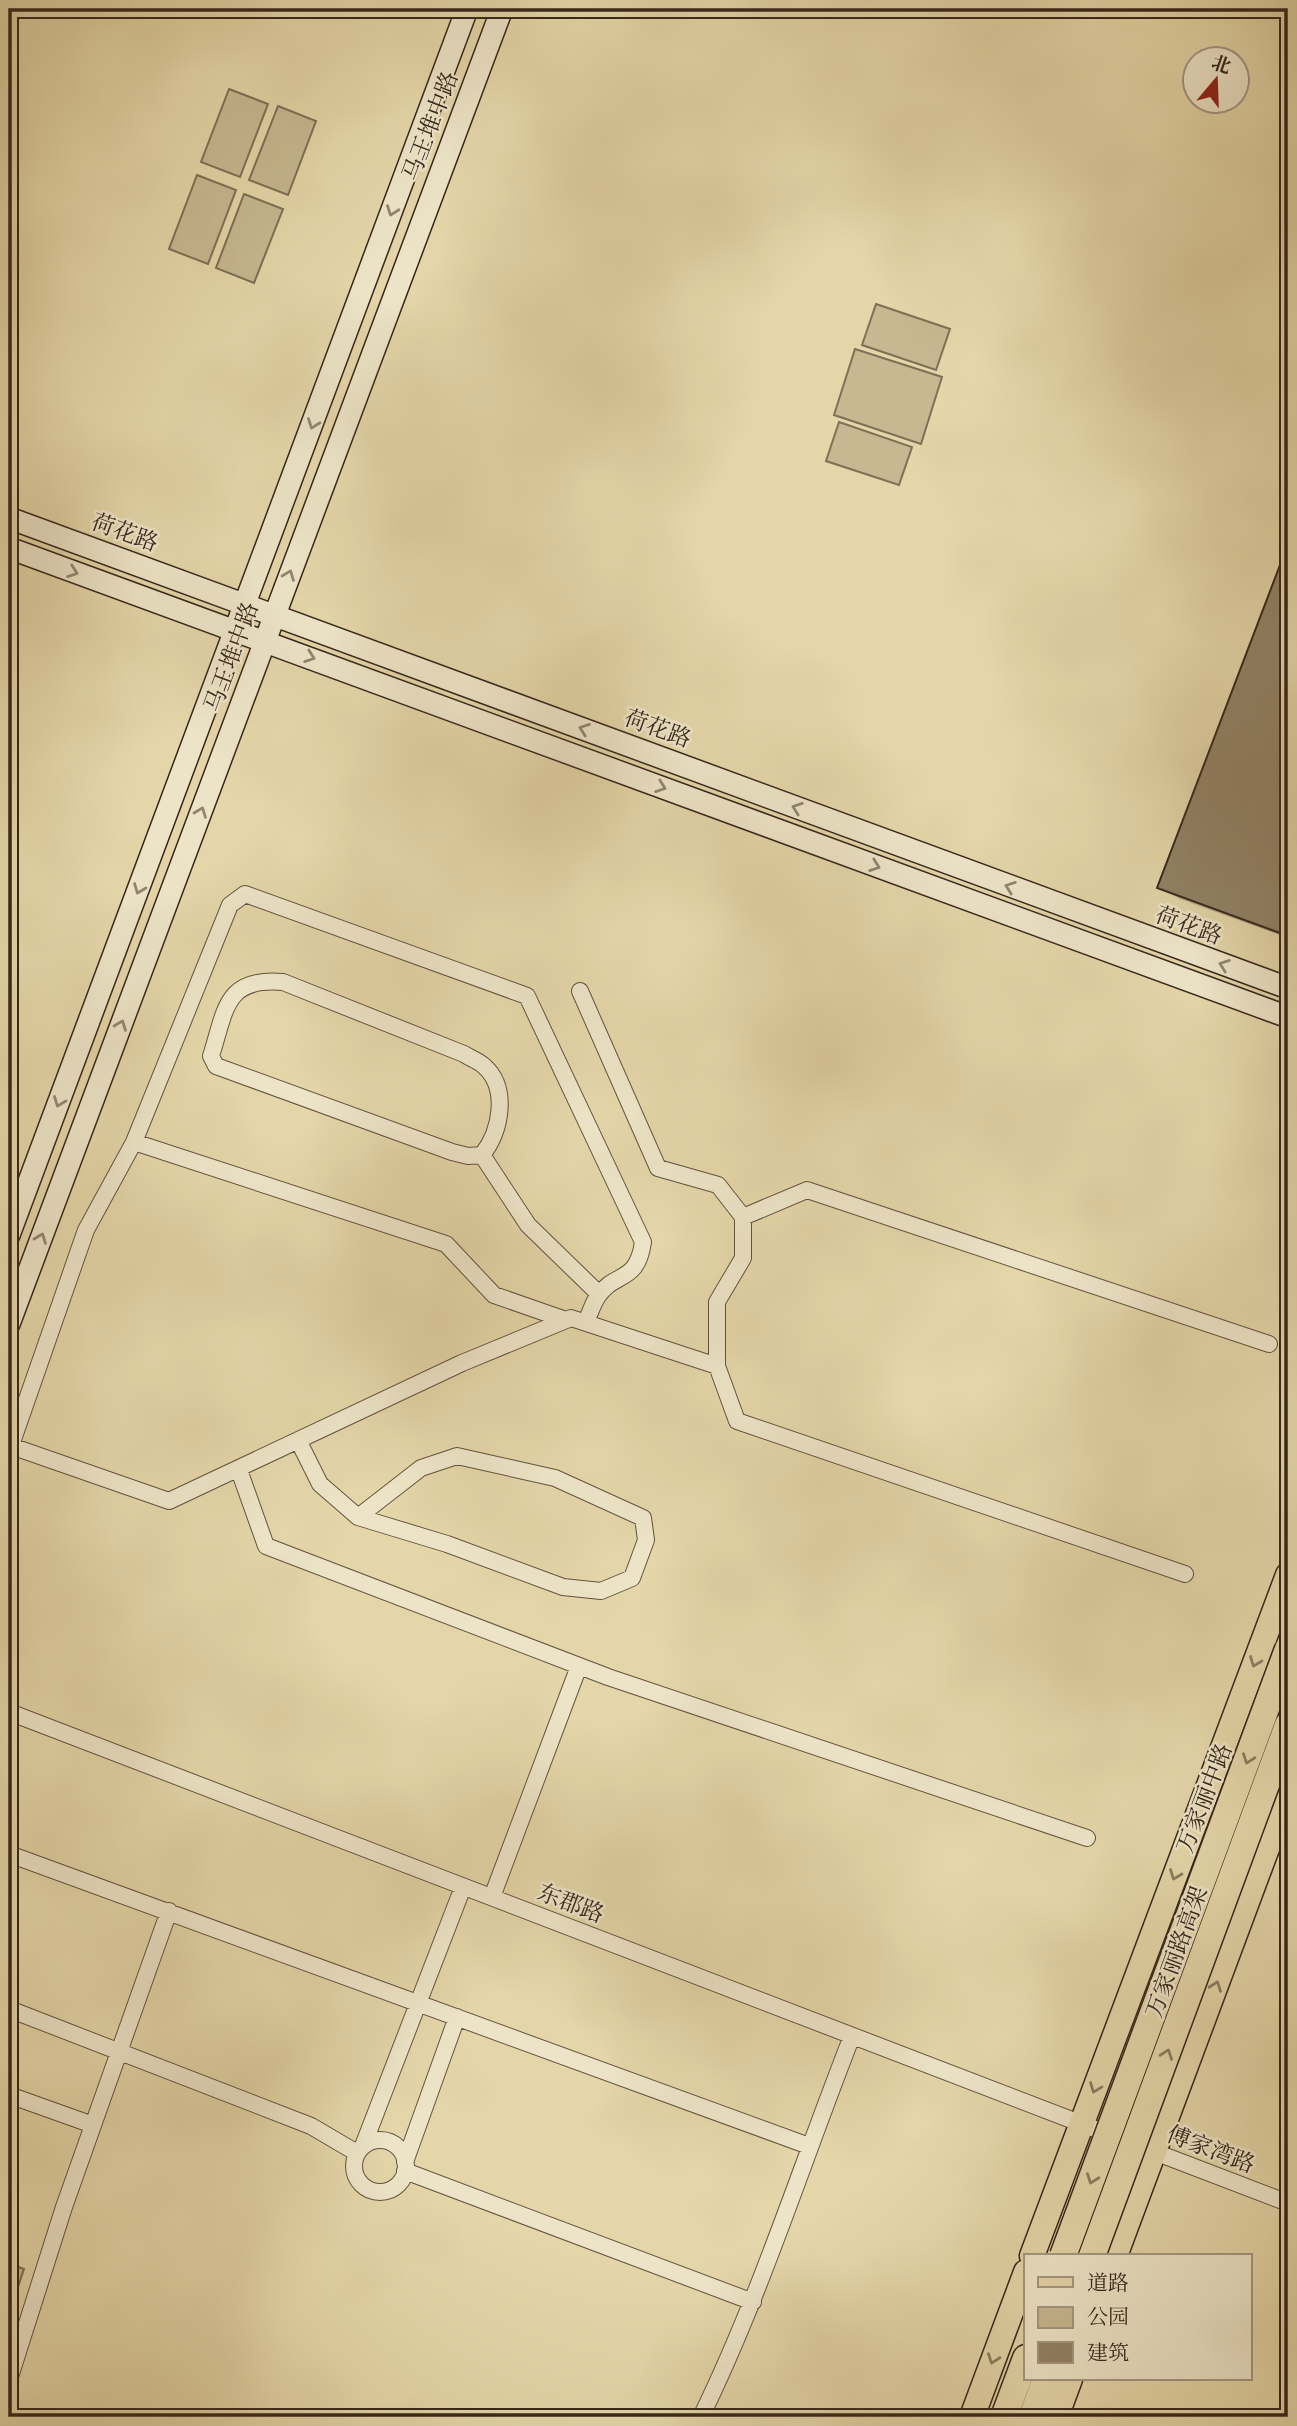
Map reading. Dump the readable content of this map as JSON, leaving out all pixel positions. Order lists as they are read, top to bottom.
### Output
{
  "streets": {
    "highway": ["万家丽路高架"],
    "main road": ["马王堆中路", "荷花路", "万家丽中路"],
    "street": ["东郡路", "傅家湾路"]
  },
  "crossings": [
    ["马王堆中路", "荷花路"],
    ["万家丽中路", "东郡路"],
    ["东郡路", "傅家湾路"]
  ],
  "legend": ["道路", "公园", "建筑"],
  "north": "top"
}
